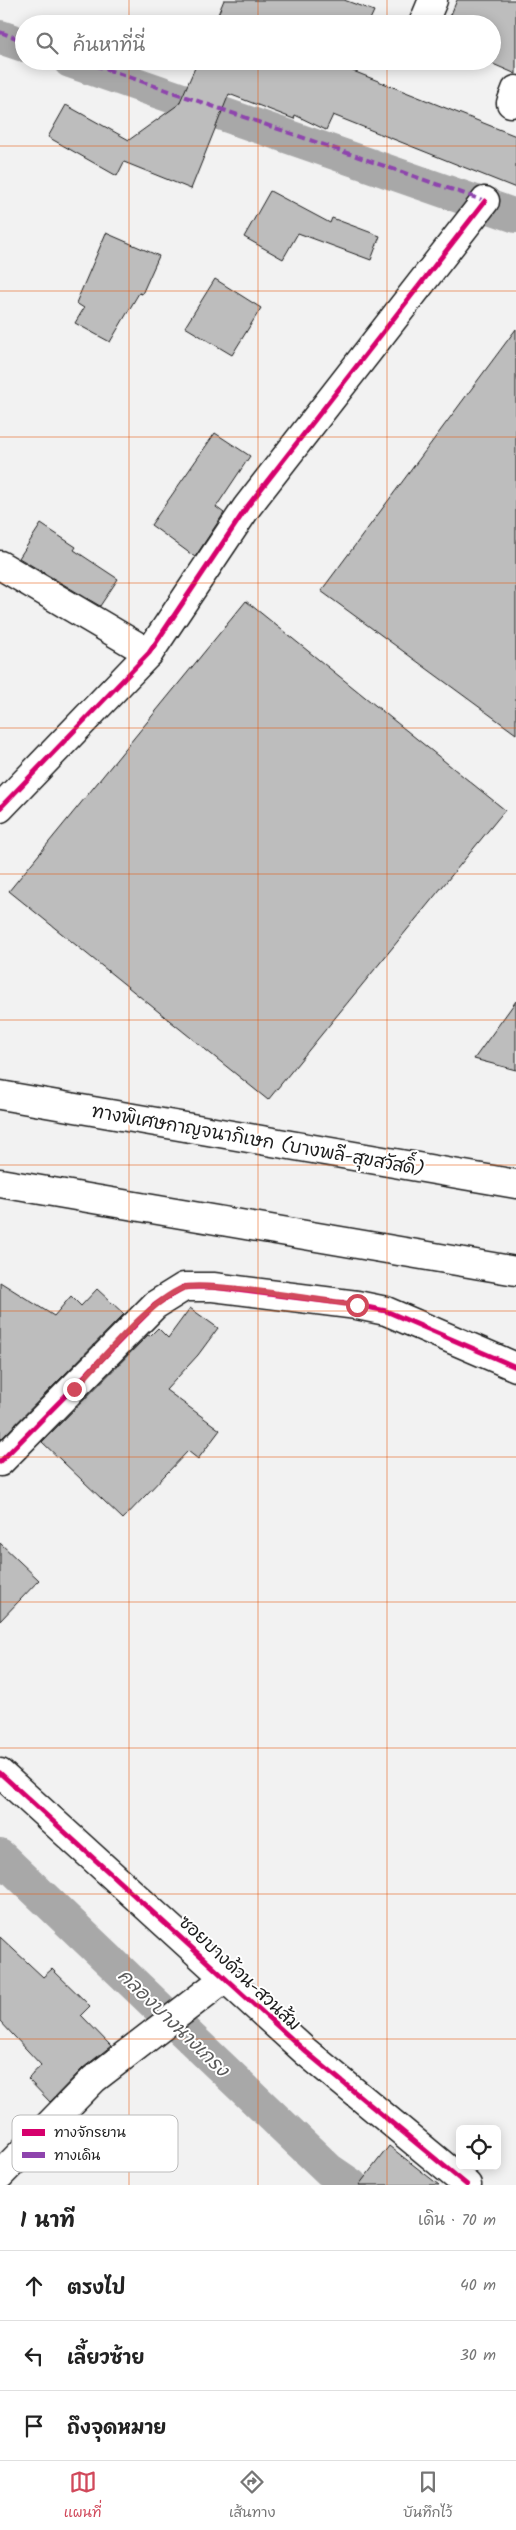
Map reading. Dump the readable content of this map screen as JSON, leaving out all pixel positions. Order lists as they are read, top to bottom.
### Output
{
  "streets": {
    "main road": ["ทางพิเศษกาญจนาภิเษก (บางพลี-สุขสวัสดิ์)", "ซอยบางด้วน-สวนส้ม"]
  },
  "water": ["คลองบางนางเกรง"],
  "legend": ["ทางจักรยาน", "ทางเดิน"],
  "page": {
    "search": "ค้นหาที่นี่",
    "heading": ["1 นาที", "เดิน · 70 m"],
    "list": [
      ["ตรงไป", "40 m"],
      ["เลี้ยวซ้าย", "30 m"],
      "ถึงจุดหมาย"
    ],
    "nav": ["แผนที่", "เส้นทาง", "บันทึกไว้"]
  }
}
